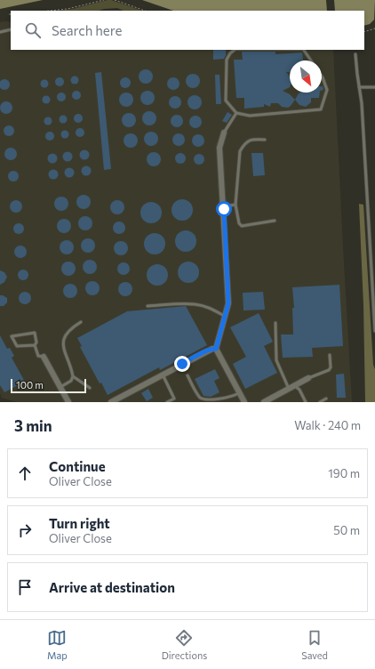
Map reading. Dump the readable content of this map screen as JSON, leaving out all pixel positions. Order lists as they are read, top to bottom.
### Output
{
  "scale_bar": "100 m",
  "north": "bottom right",
  "page": {
    "search": "Search here",
    "scale": "100 m",
    "heading": ["3 min", "Walk · 240 m"],
    "list": [
      ["Continue", "Oliver Close", "190 m"],
      ["Turn right", "Oliver Close", "50 m"],
      "Arrive at destination"
    ],
    "nav": ["Map", "Directions", "Saved"]
  }
}
